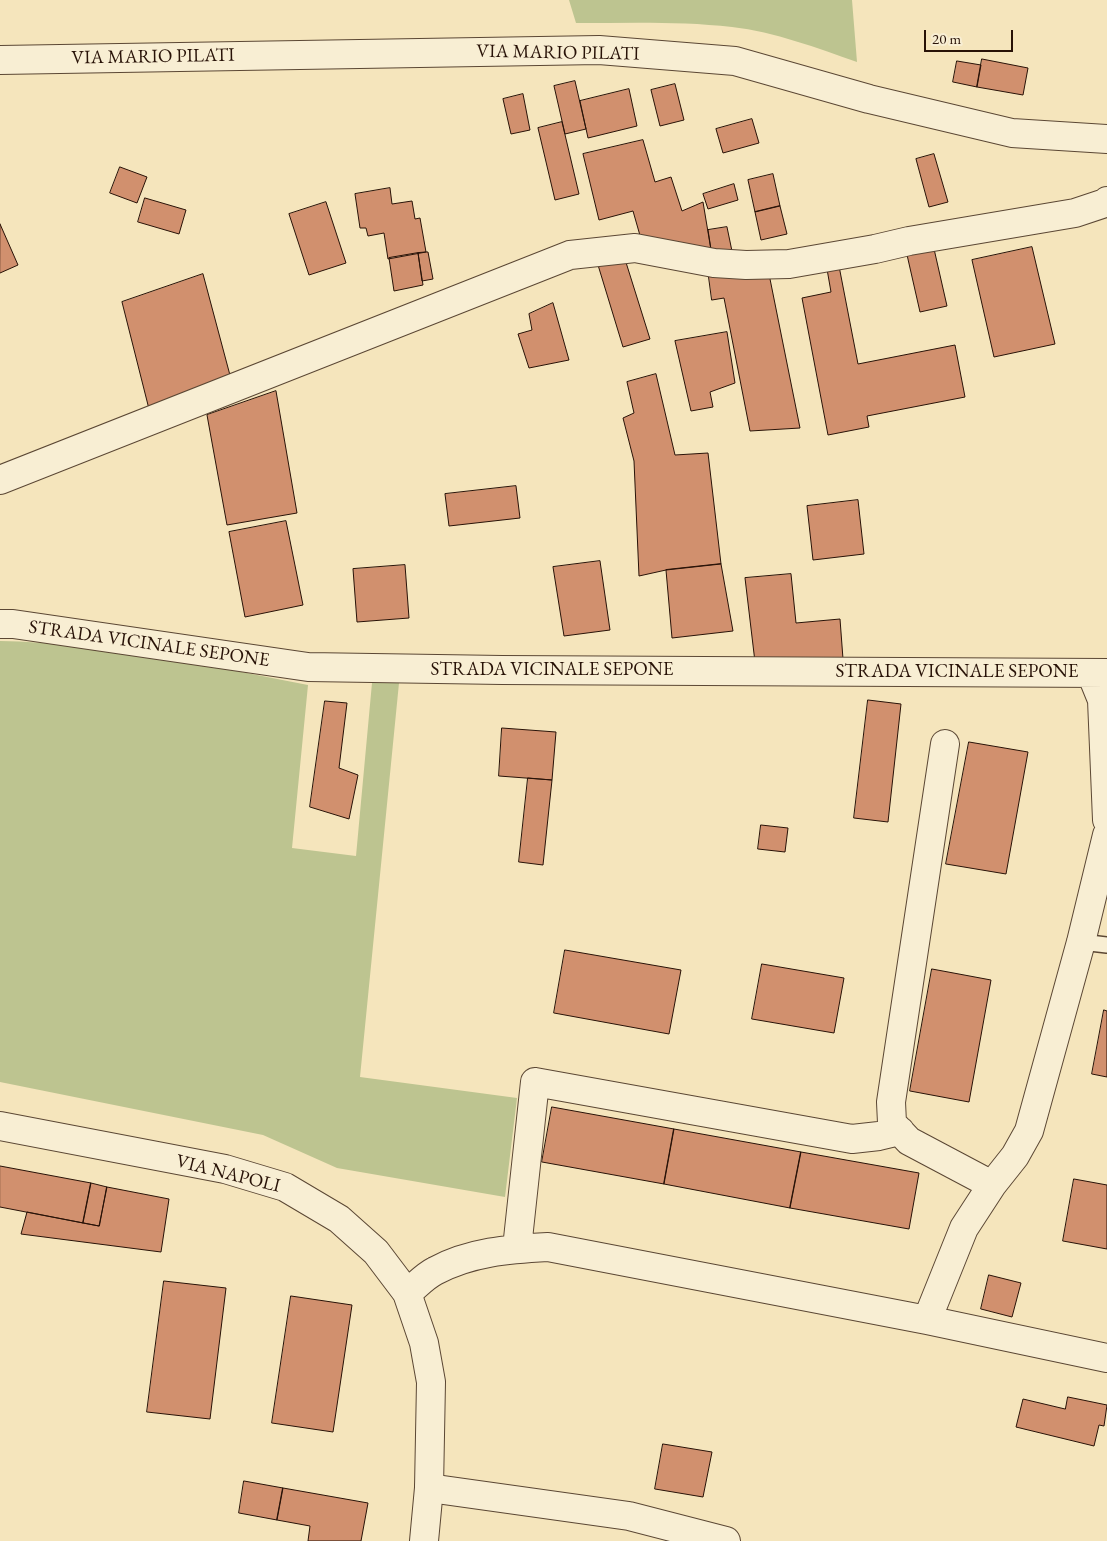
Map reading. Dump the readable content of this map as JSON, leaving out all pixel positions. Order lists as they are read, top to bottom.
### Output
{
  "streets": {
    "street": ["VIA MARIO PILATI", "STRADA VICINALE SEPONE", "VIA NAPOLI"]
  },
  "scale_bar": "20 m"
}
